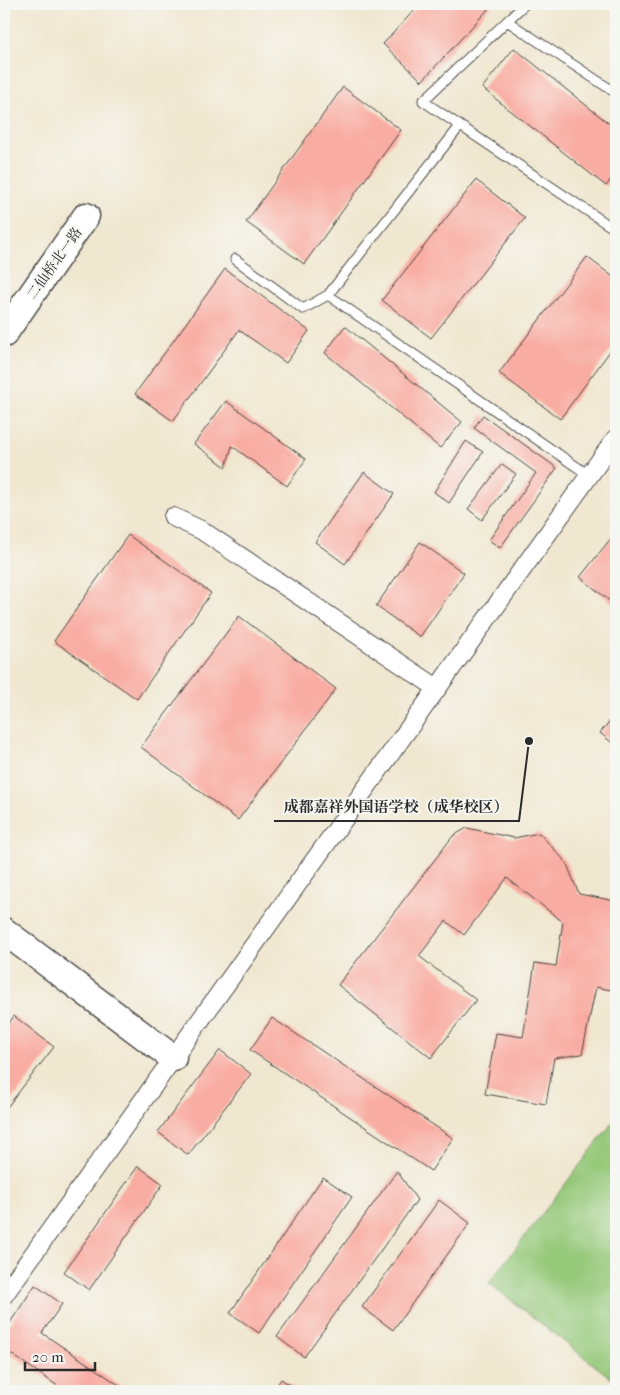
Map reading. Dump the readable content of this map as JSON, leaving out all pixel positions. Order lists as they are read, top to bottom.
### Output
{
  "streets": {
    "street": ["二仙桥北一路"]
  },
  "places": ["成都嘉祥外国语学校（成华校区）"],
  "scale_bar": "20 m"
}
